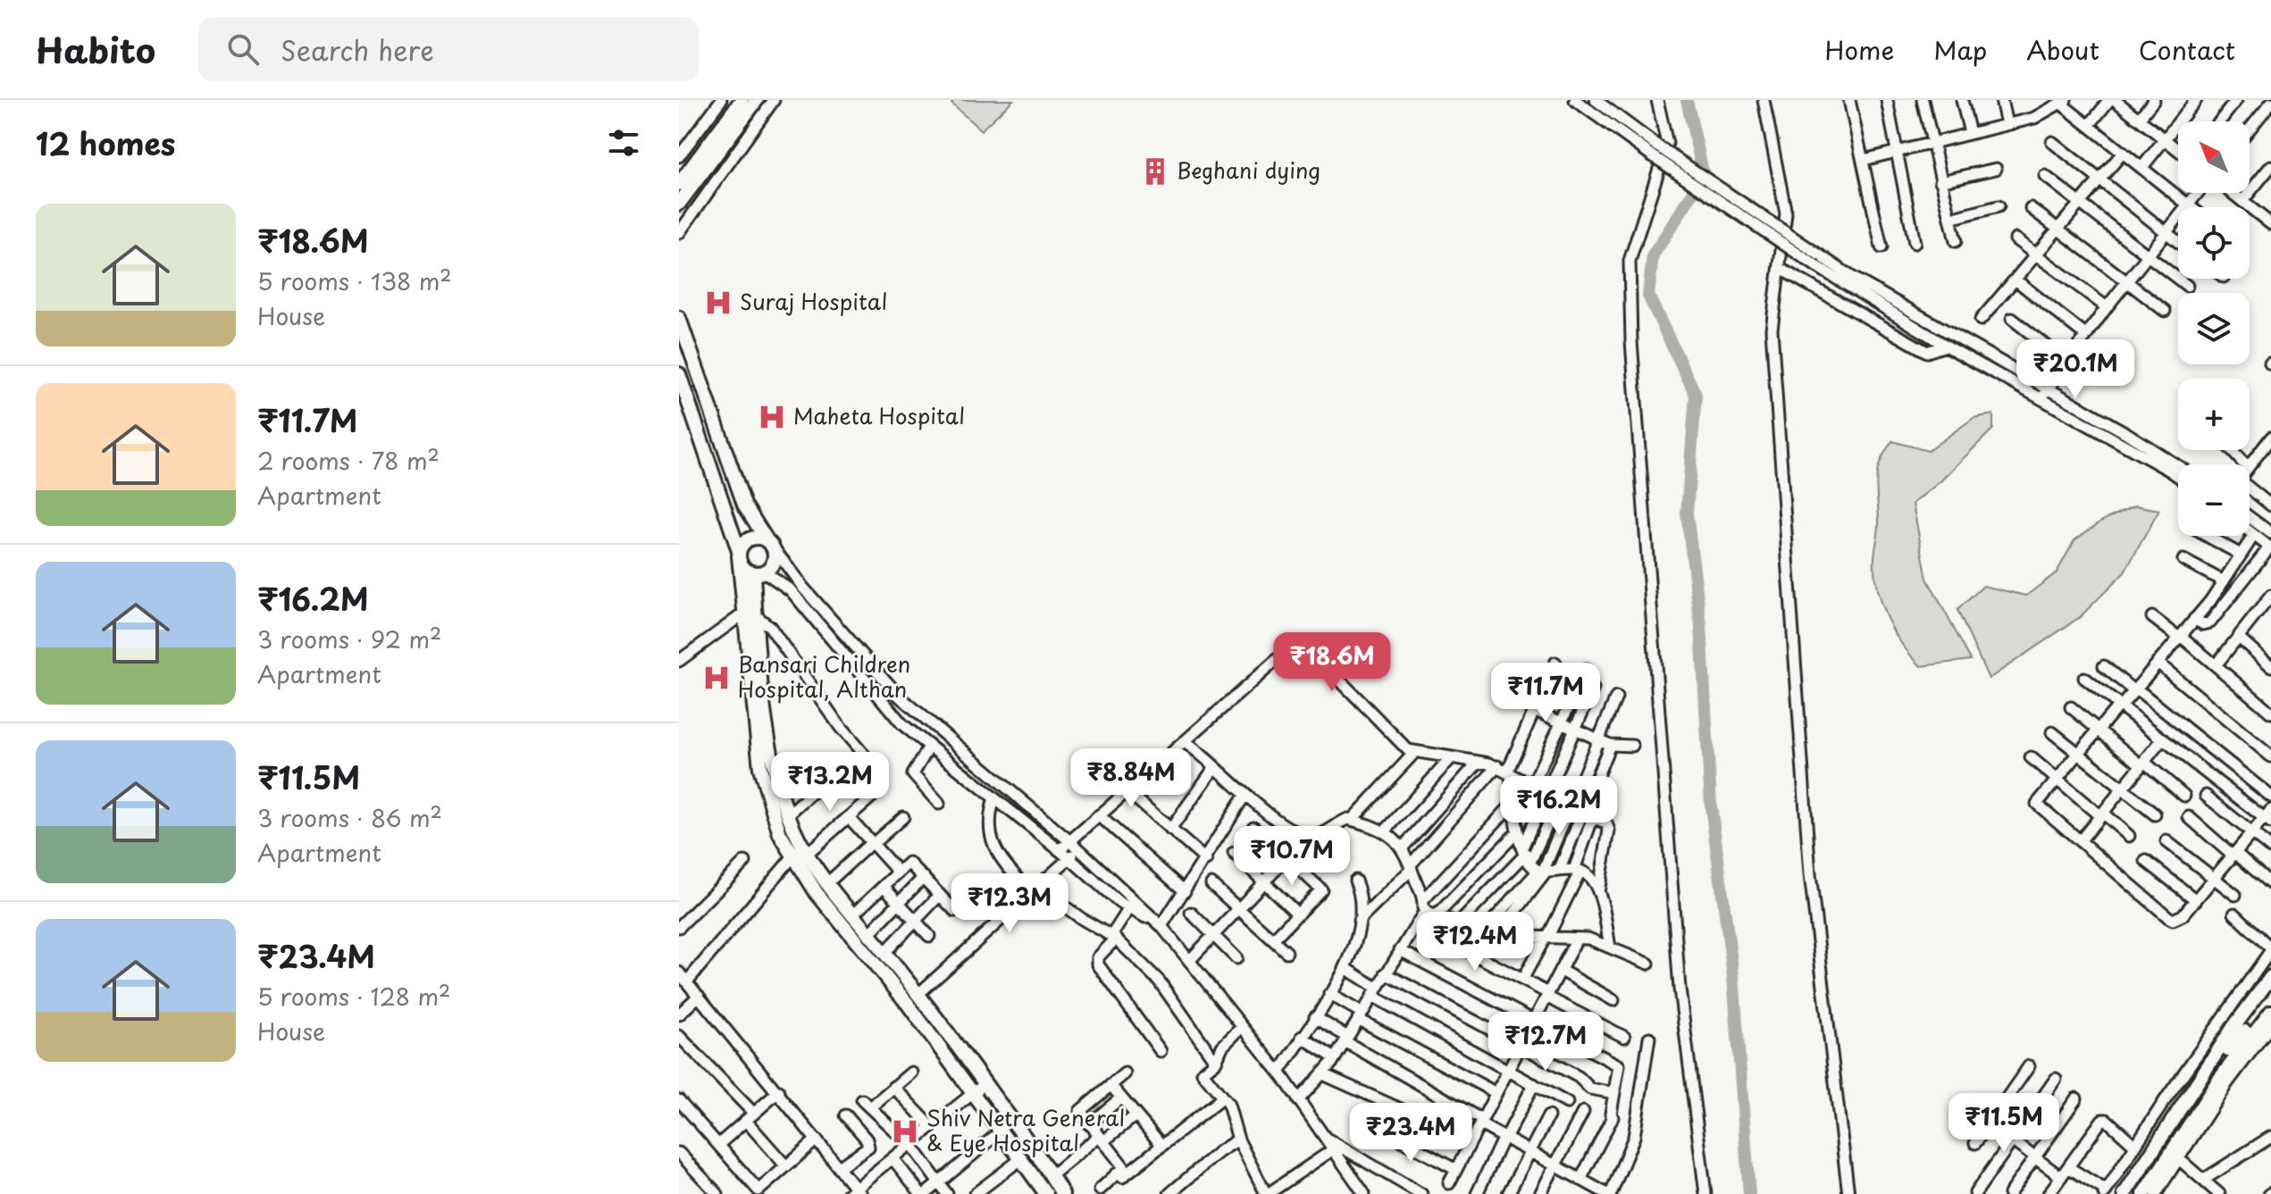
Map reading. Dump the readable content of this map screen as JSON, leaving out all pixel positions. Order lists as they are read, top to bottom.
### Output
{
  "places": {
    "building": ["Beghani dying"],
    "hospital": [
      "Suraj Hospital",
      "Maheta Hospital",
      "Bansari Children Hospital, Althan",
      "Shiv Netra General & Eye Hospital"
    ]
  },
  "north": "top left",
  "page": {
    "header": "Habito",
    "search": "Search here",
    "nav": [
      "Home",
      "Map",
      "About",
      "Contact"
    ],
    "heading": "12 homes",
    "map_buttons": ["+", "−"],
    "list": [
      {
        "name": "₹18.6M",
        "note": "5 rooms · 138 m² · House"
      },
      {
        "name": "₹11.7M",
        "note": "2 rooms · 78 m² · Apartment"
      },
      {
        "name": "₹16.2M",
        "note": "3 rooms · 92 m² · Apartment"
      },
      {
        "name": "₹11.5M",
        "note": "3 rooms · 86 m² · Apartment"
      },
      {
        "name": "₹23.4M",
        "note": "5 rooms · 128 m² · House"
      }
    ],
    "price": [
      "₹20.1M",
      "₹18.6M",
      "₹11.7M",
      "₹8.84M",
      "₹13.2M",
      "₹16.2M",
      "₹10.7M",
      "₹12.3M",
      "₹12.4M",
      "₹12.7M",
      "₹11.5M",
      "₹23.4M"
    ]
  }
}
